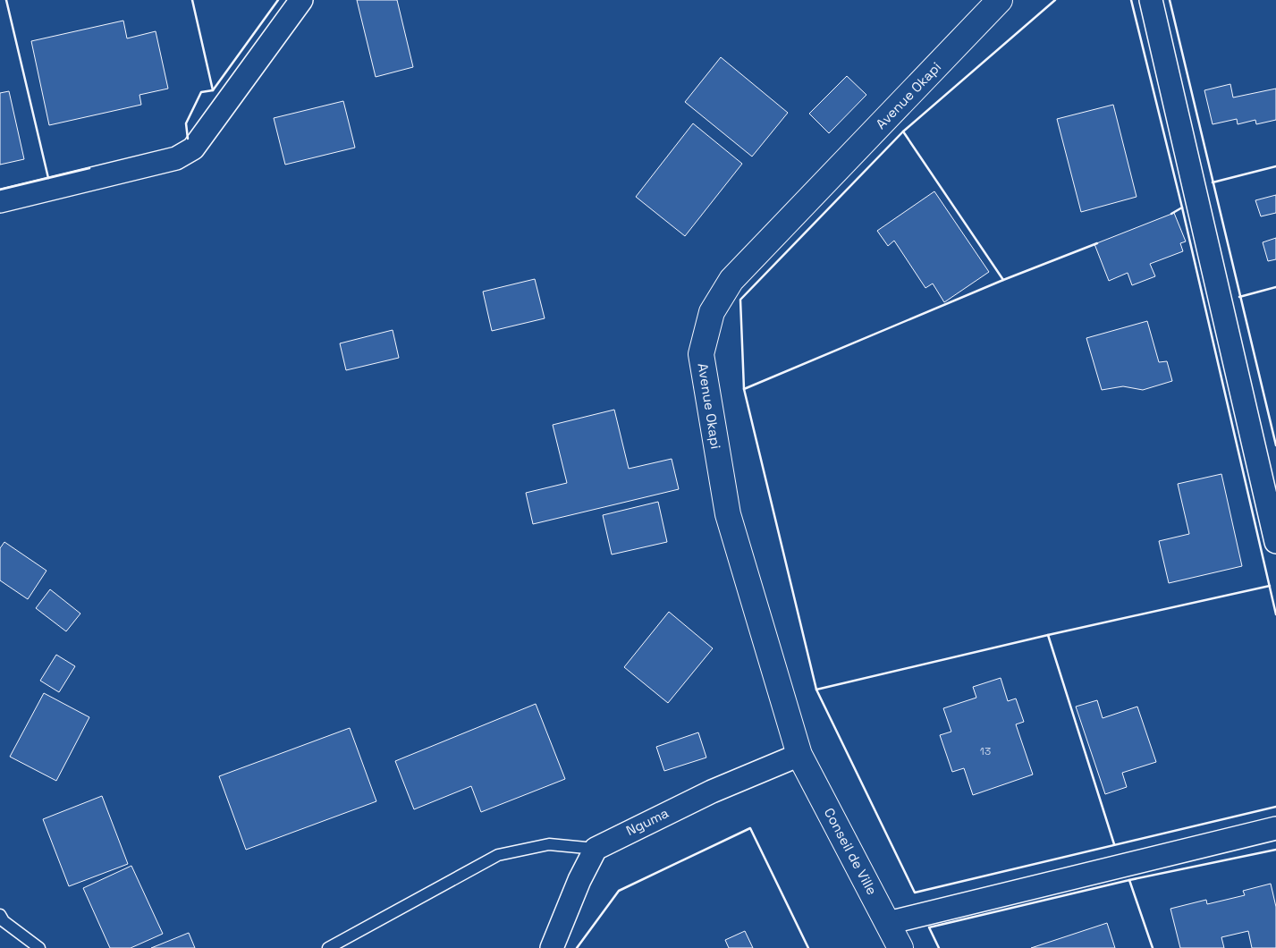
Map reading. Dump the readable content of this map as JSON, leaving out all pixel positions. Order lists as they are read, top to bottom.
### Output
{
  "streets": {
    "street": ["Avenue Okapi", "Nguma", "Conseil de Ville"]
  },
  "crossings": [
    ["Avenue Okapi", "Nguma"],
    ["Avenue Okapi", "Conseil de Ville"],
    ["Nguma", "Conseil de Ville"]
  ],
  "house_numbers": ["13"]
}
